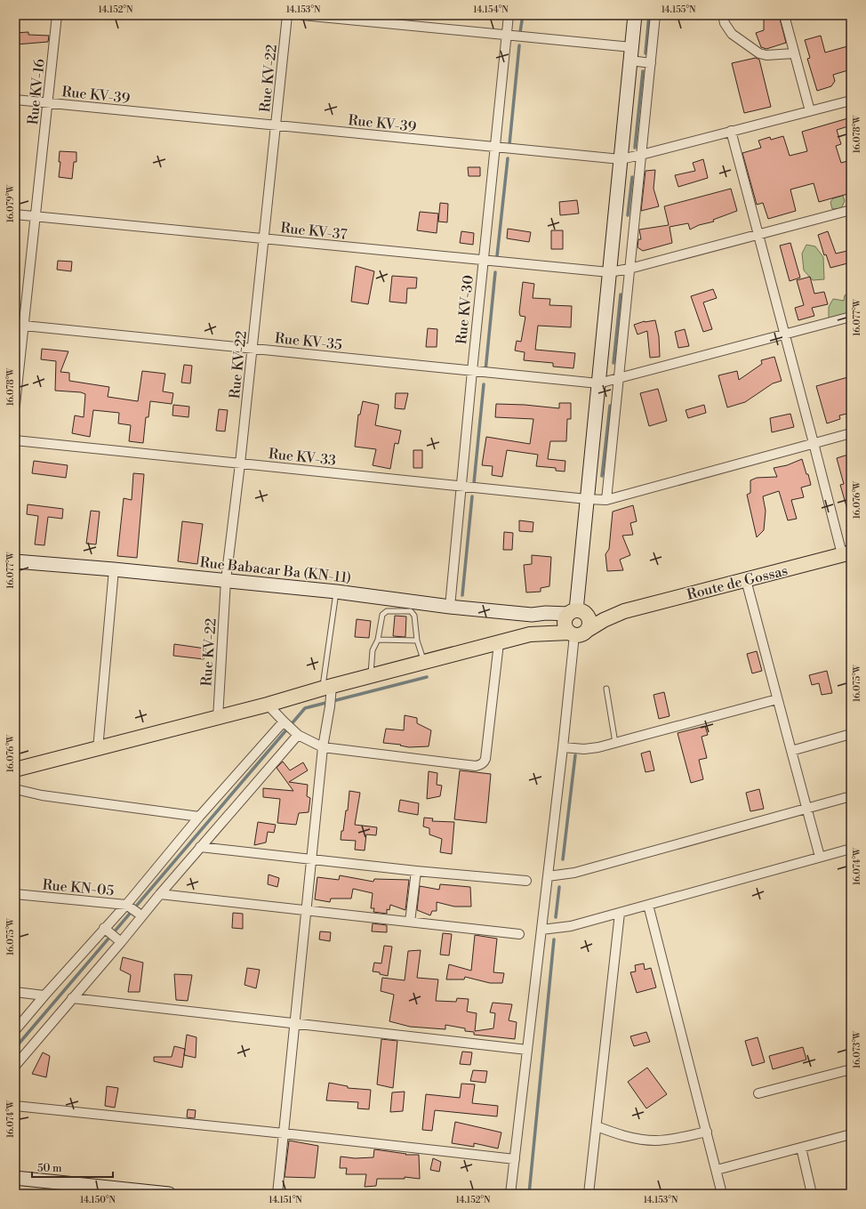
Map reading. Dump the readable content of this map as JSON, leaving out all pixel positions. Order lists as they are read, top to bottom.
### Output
{
  "streets": {
    "main road": ["Route de Gossas"],
    "street": [
      "Rue KV-22",
      "Rue KV-16",
      "Rue KV-39",
      "Rue KV-37",
      "Rue KV-30",
      "Rue KV-35",
      "Rue KV-33",
      "Rue Babacar Ba (KN-11)",
      "Rue KN-05"
    ]
  },
  "crossings": [
    ["Rue KV-22", "Rue KV-39"],
    ["Rue KV-22", "Rue KV-37"],
    ["Rue KV-22", "Rue KV-35"],
    ["Rue KV-22", "Rue KV-33"],
    ["Rue KV-22", "Rue Babacar Ba (KN-11)"],
    ["Rue KV-16", "Rue KV-39"],
    ["Rue KV-16", "Rue KV-37"],
    ["Rue KV-16", "Rue KV-35"],
    ["Rue KV-39", "Rue KV-30"],
    ["Rue KV-37", "Rue KV-30"],
    ["Rue KV-30", "Rue KV-35"],
    ["Rue KV-30", "Rue KV-33"],
    ["Rue KV-30", "Rue Babacar Ba (KN-11)"]
  ],
  "scale_bar": "50 m",
  "coordinates": [
    "14.152°N",
    "14.153°N",
    "14.154°N",
    "14.155°N",
    "16.078°W",
    "16.079°W",
    "16.077°W",
    "16.076°W",
    "16.075°W",
    "16.074°W",
    "16.073°W",
    "14.150°N",
    "14.151°N"
  ]
}
